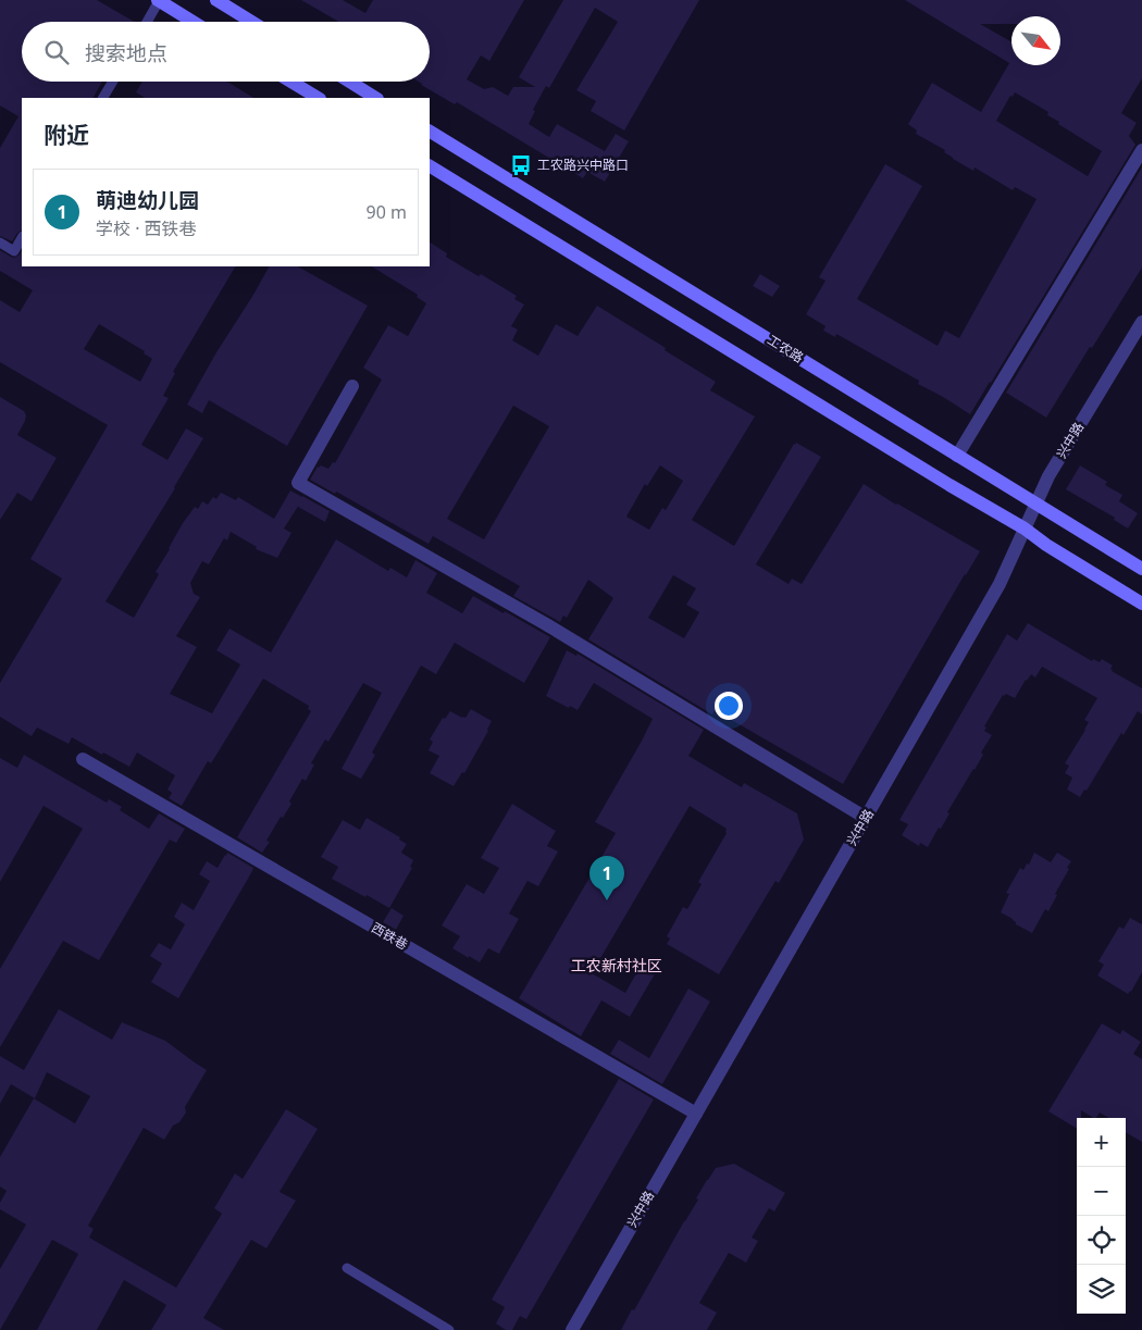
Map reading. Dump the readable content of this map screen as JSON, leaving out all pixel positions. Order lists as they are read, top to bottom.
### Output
{
  "streets": {
    "main road": ["工农路"],
    "street": ["兴中路", "西铁巷"]
  },
  "crossings": [
    ["工农路", "兴中路"],
    ["兴中路", "西铁巷"]
  ],
  "districts": ["工农新村社区"],
  "places": {
    "bus stop": ["工农路兴中路口"]
  },
  "north": "bottom right",
  "page": {
    "search": "搜索地点",
    "heading": "附近",
    "list": [
      {
        "mark": "1",
        "name": "萌迪幼儿园",
        "note": "学校 · 西铁巷",
        "value": "90 m"
      }
    ],
    "pins": "1",
    "map_buttons": ["+", "−"]
  }
}
